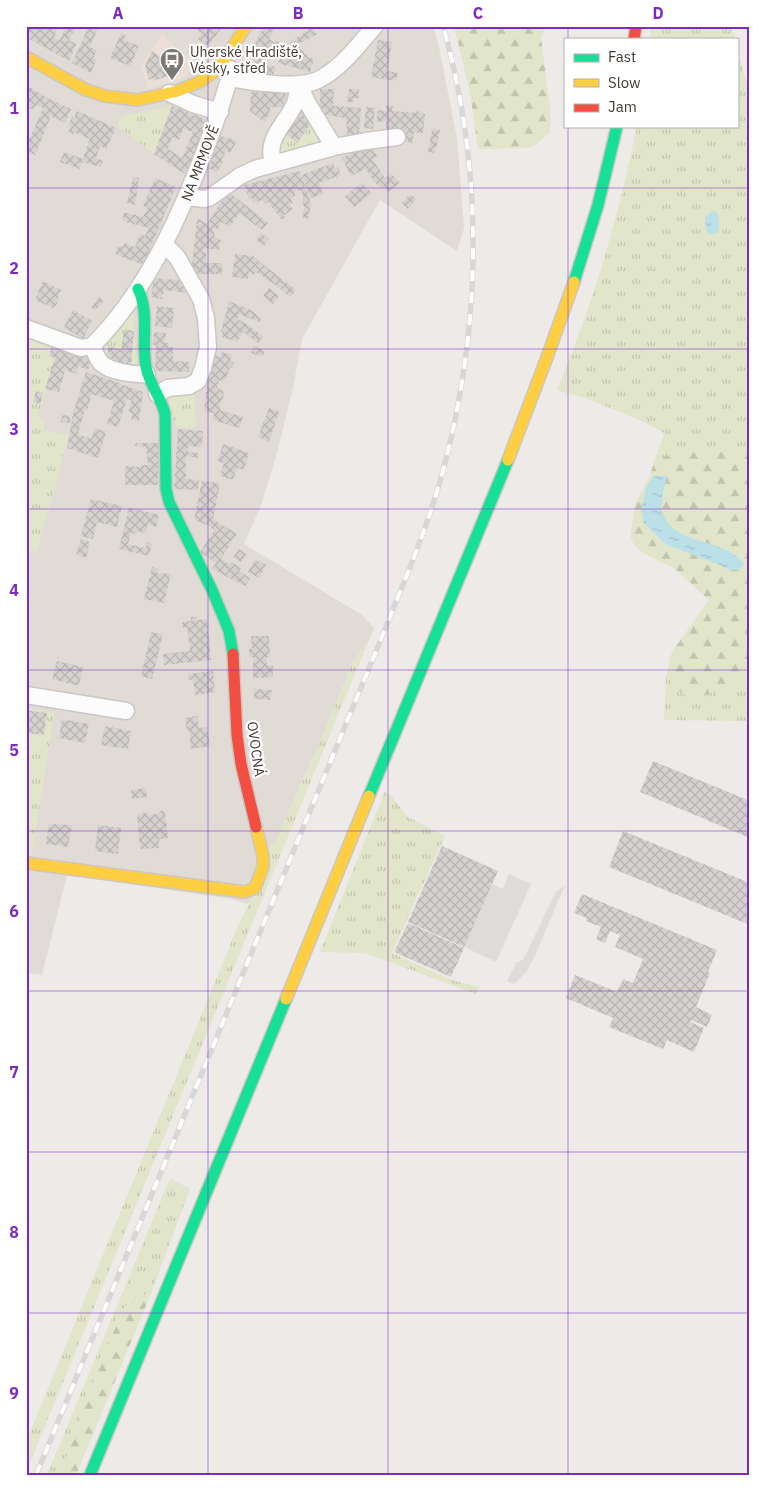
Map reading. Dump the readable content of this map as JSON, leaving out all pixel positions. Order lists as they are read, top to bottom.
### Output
{
  "streets": {
    "main road": ["OVOCNÁ"],
    "street": ["NA MRMOVĚ"]
  },
  "places": {
    "bus stop": ["Uherské Hradiště, Vésky, střed"]
  },
  "legend": ["Fast", "Slow", "Jam"],
  "grid": {
    "columns": [
      "A",
      "B",
      "C",
      "D"
    ],
    "rows": [
      "1",
      "2",
      "3",
      "4",
      "5",
      "6",
      "7",
      "8",
      "9"
    ]
  }
}
